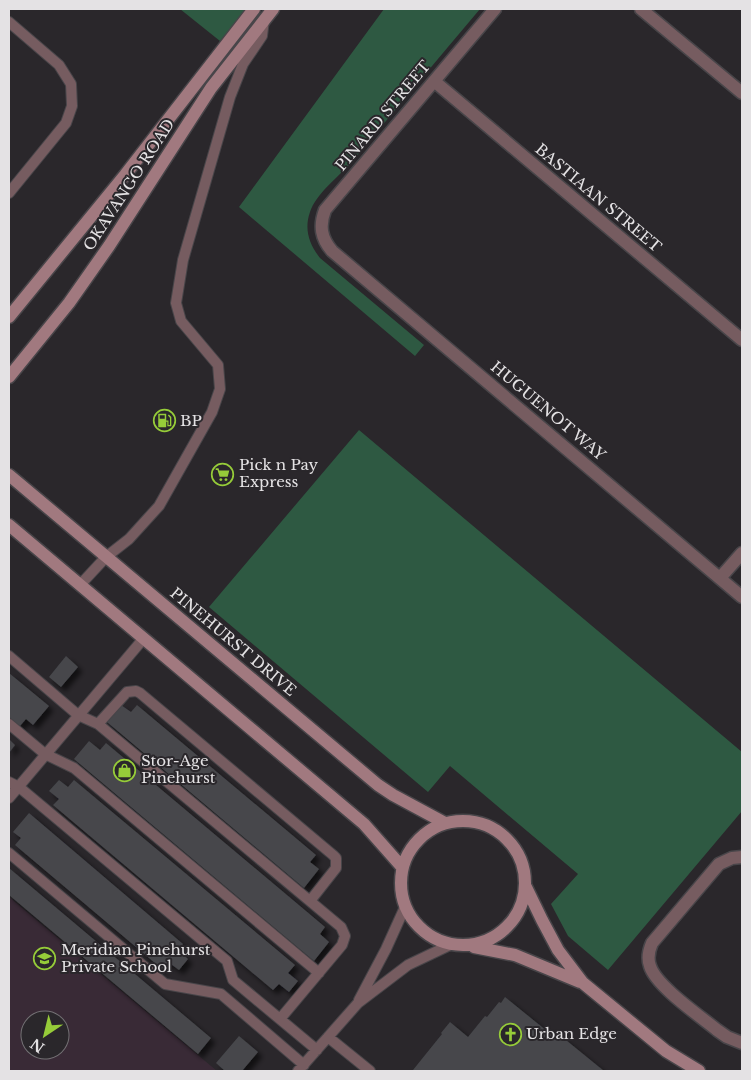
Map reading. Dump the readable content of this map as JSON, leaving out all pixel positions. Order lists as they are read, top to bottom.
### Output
{
  "streets": {
    "street": [
      "PINARD STREET",
      "OKAVANGO ROAD",
      "BASTIAAN STREET",
      "HUGUENOT WAY",
      "PINEHURST DRIVE"
    ]
  },
  "crossings": [
    ["PINARD STREET", "BASTIAAN STREET"],
    ["PINARD STREET", "HUGUENOT WAY"]
  ],
  "places": {
    "fuel station": ["BP"],
    "supermarket": ["Pick n Pay Express"],
    "shop": ["Stor-Age Pinehurst"],
    "school or university": ["Meridian Pinehurst Private School"],
    "church": ["Urban Edge"]
  },
  "north": "bottom left"
}
